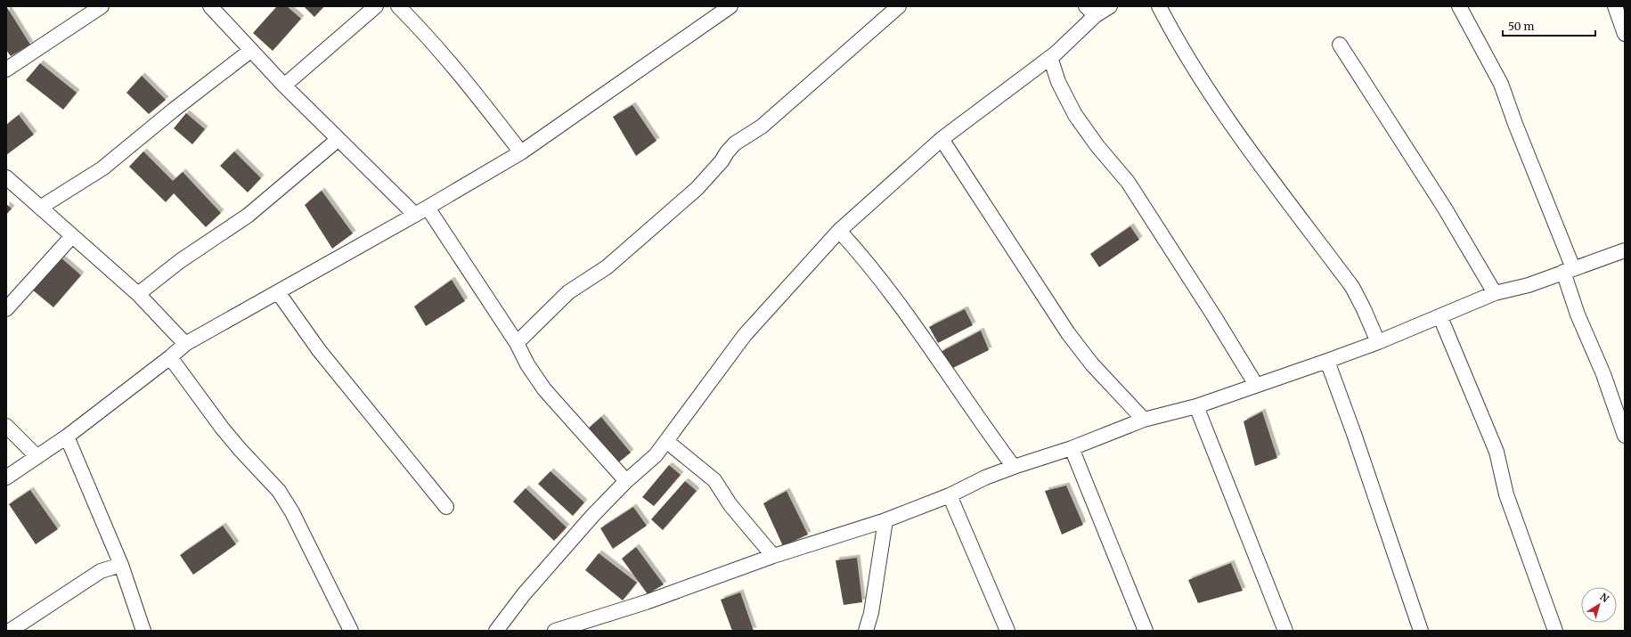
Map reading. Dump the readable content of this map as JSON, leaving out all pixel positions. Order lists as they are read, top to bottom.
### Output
{
  "scale_bar": "50 m",
  "north": "top right"
}
